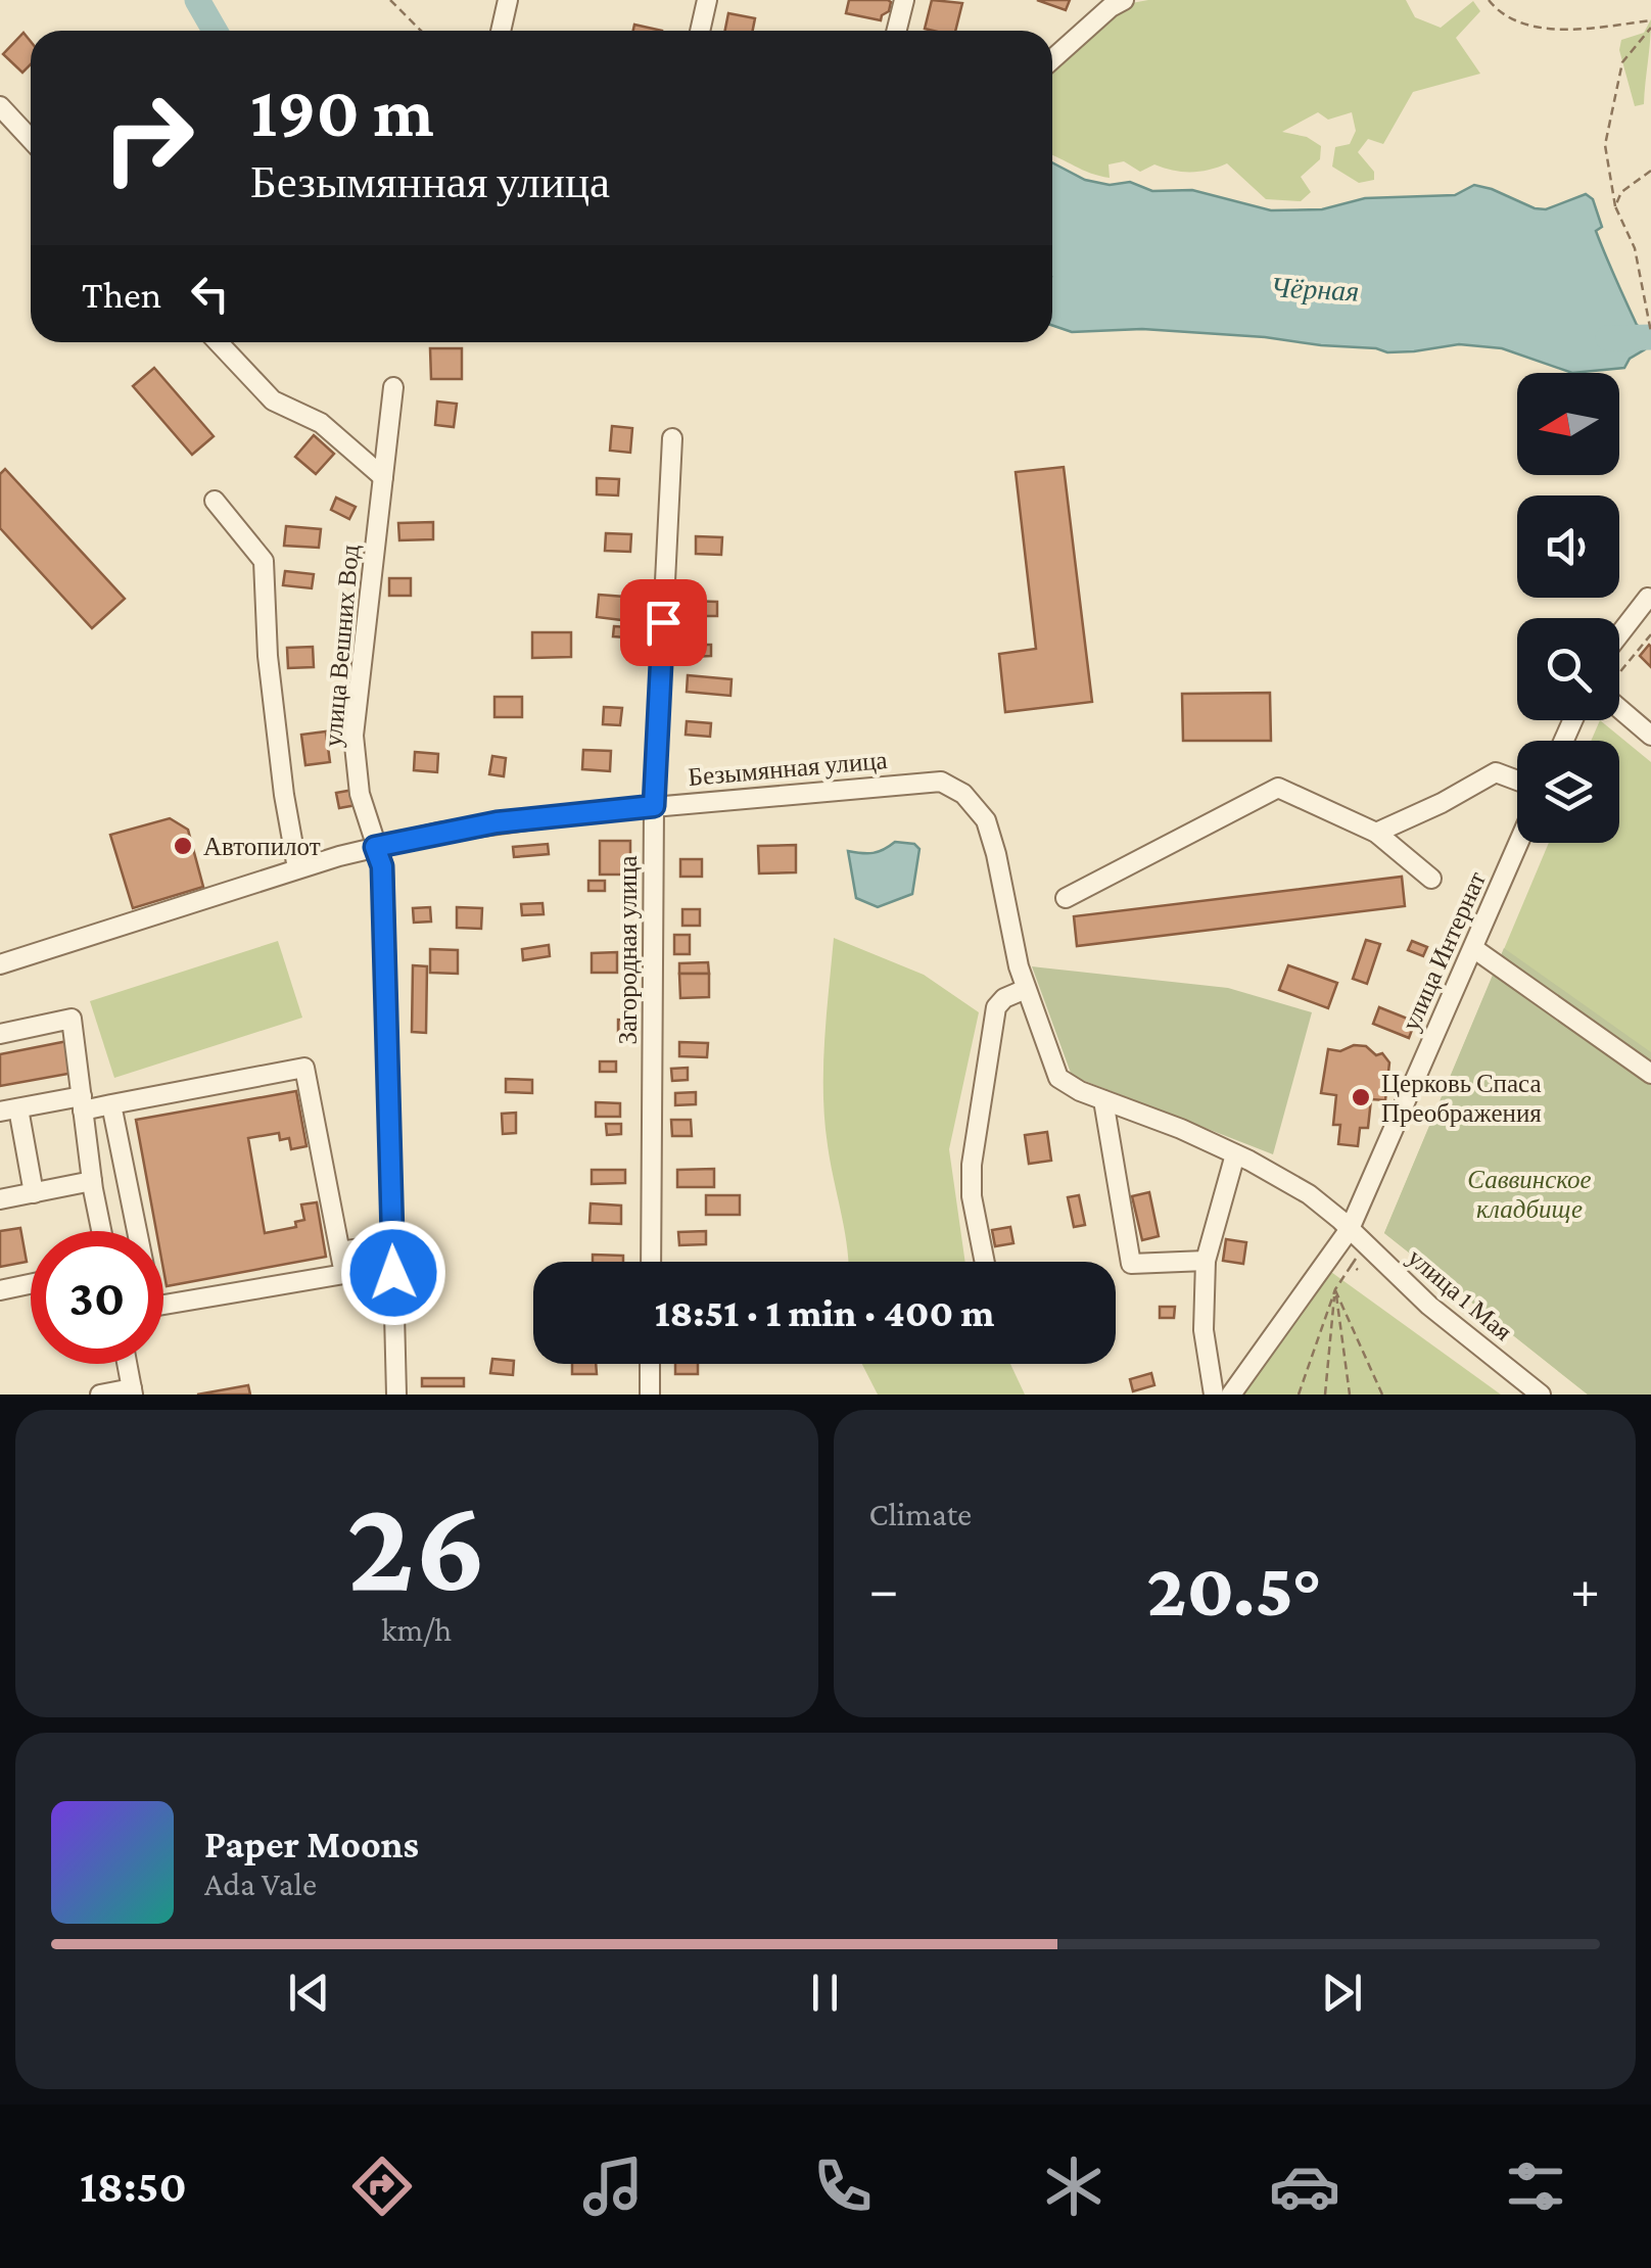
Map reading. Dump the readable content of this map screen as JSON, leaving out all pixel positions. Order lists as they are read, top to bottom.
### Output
{
  "streets": {
    "street": [
      "улица Вешних Вод",
      "Безымянная улица",
      "Загородная улица",
      "улица Интернат",
      "улица 1 Мая"
    ]
  },
  "crossings": [
    ["улица Вешних Вод", "Безымянная улица"],
    ["Безымянная улица", "Загородная улица"],
    ["Безымянная улица", "улица Интернат"],
    ["Безымянная улица", "улица 1 Мая"],
    ["улица Интернат", "улица 1 Мая"]
  ],
  "water": ["Чёрная"],
  "parks": ["Саввинское кладбище"],
  "places": ["Автопилот", "Церковь Спаса Преображения"],
  "north": "left",
  "page": {
    "turn": ["190 m", "Безымянная улица"],
    "then": "Then",
    "limit": "30",
    "trip": "18:51 · 1 min · 400 m",
    "tile": [
      ["26", "km/h"],
      "Climate"
    ],
    "heat": ["−", "20.5°", "+"],
    "song": ["Paper Moons", "Ada Vale"],
    "tabs": "18:50"
  }
}
